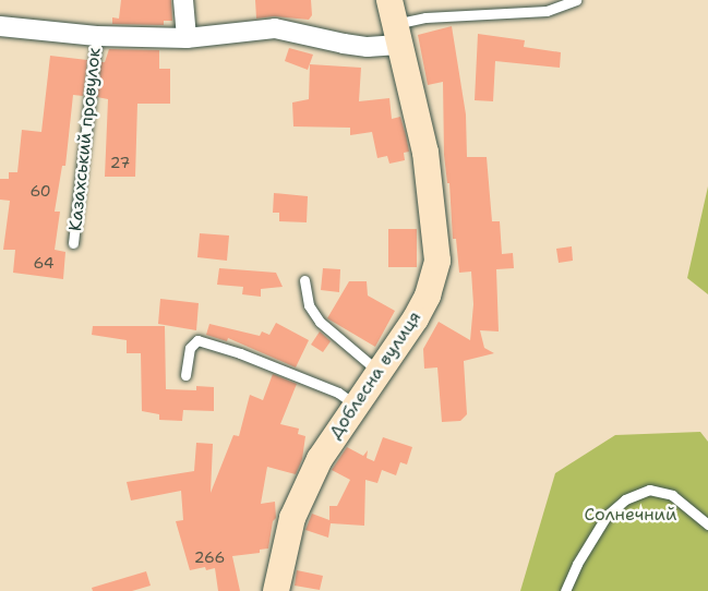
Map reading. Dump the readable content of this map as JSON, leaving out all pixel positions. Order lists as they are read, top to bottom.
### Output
{
  "streets": {
    "street": ["Казахський провулок", "Доблесна вулиця"]
  },
  "crossings": [
    ["Казахський провулок", "Доблесна вулиця"]
  ],
  "parks": ["Солнечний"],
  "house_numbers": [
    "27",
    "60",
    "64",
    "266"
  ]
}
